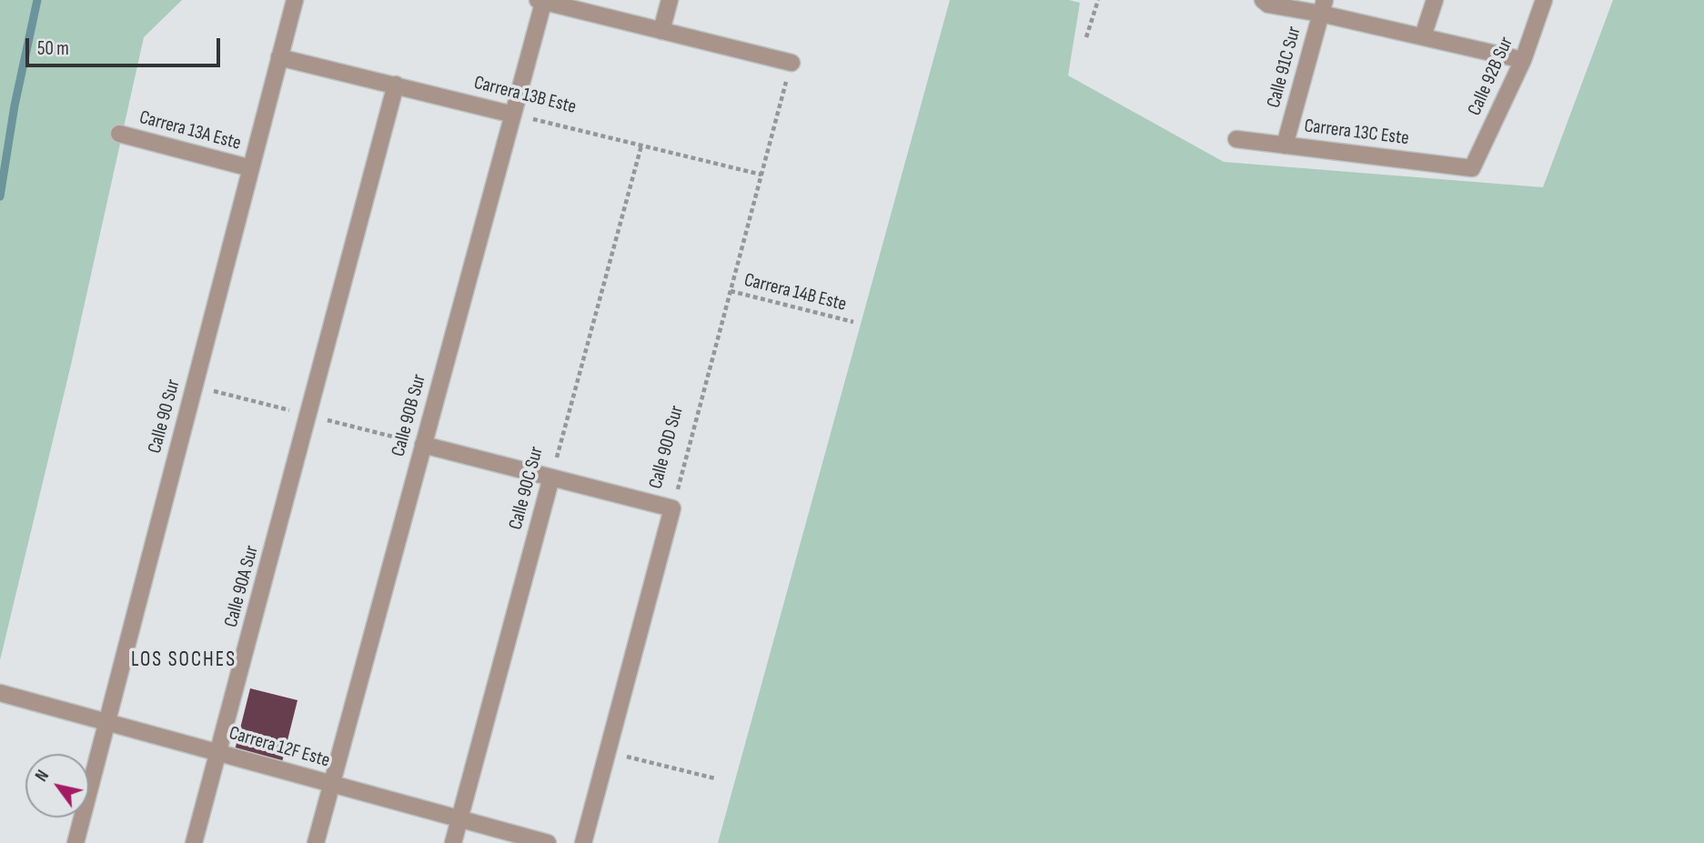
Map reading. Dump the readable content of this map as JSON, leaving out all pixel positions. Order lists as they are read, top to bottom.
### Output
{
  "streets": {
    "street": [
      "Calle 91C Sur",
      "Calle 92B Sur",
      "Carrera 13B Este",
      "Carrera 13A Este",
      "Carrera 13C Este",
      "Calle 90B Sur",
      "Calle 90 Sur",
      "Calle 90D Sur",
      "Calle 90C Sur",
      "Calle 90A Sur",
      "Carrera 12F Este"
    ],
    "path": ["Carrera 14B Este"]
  },
  "crossings": [
    ["Calle 91C Sur", "Carrera 13C Este"],
    ["Calle 92B Sur", "Carrera 13C Este"],
    ["Carrera 13B Este", "Calle 90B Sur"],
    ["Carrera 13B Este", "Calle 90 Sur"],
    ["Carrera 13B Este", "Calle 90D Sur"],
    ["Carrera 13B Este", "Calle 90C Sur"],
    ["Carrera 13B Este", "Calle 90A Sur"],
    ["Carrera 13A Este", "Calle 90 Sur"],
    ["Carrera 14B Este", "Calle 90D Sur"],
    ["Calle 90B Sur", "Carrera 12F Este"],
    ["Calle 90 Sur", "Carrera 12F Este"],
    ["Calle 90C Sur", "Carrera 12F Este"],
    ["Calle 90A Sur", "Carrera 12F Este"]
  ],
  "districts": ["LOS SOCHES"],
  "scale_bar": "50 m",
  "north": "top left"
}
